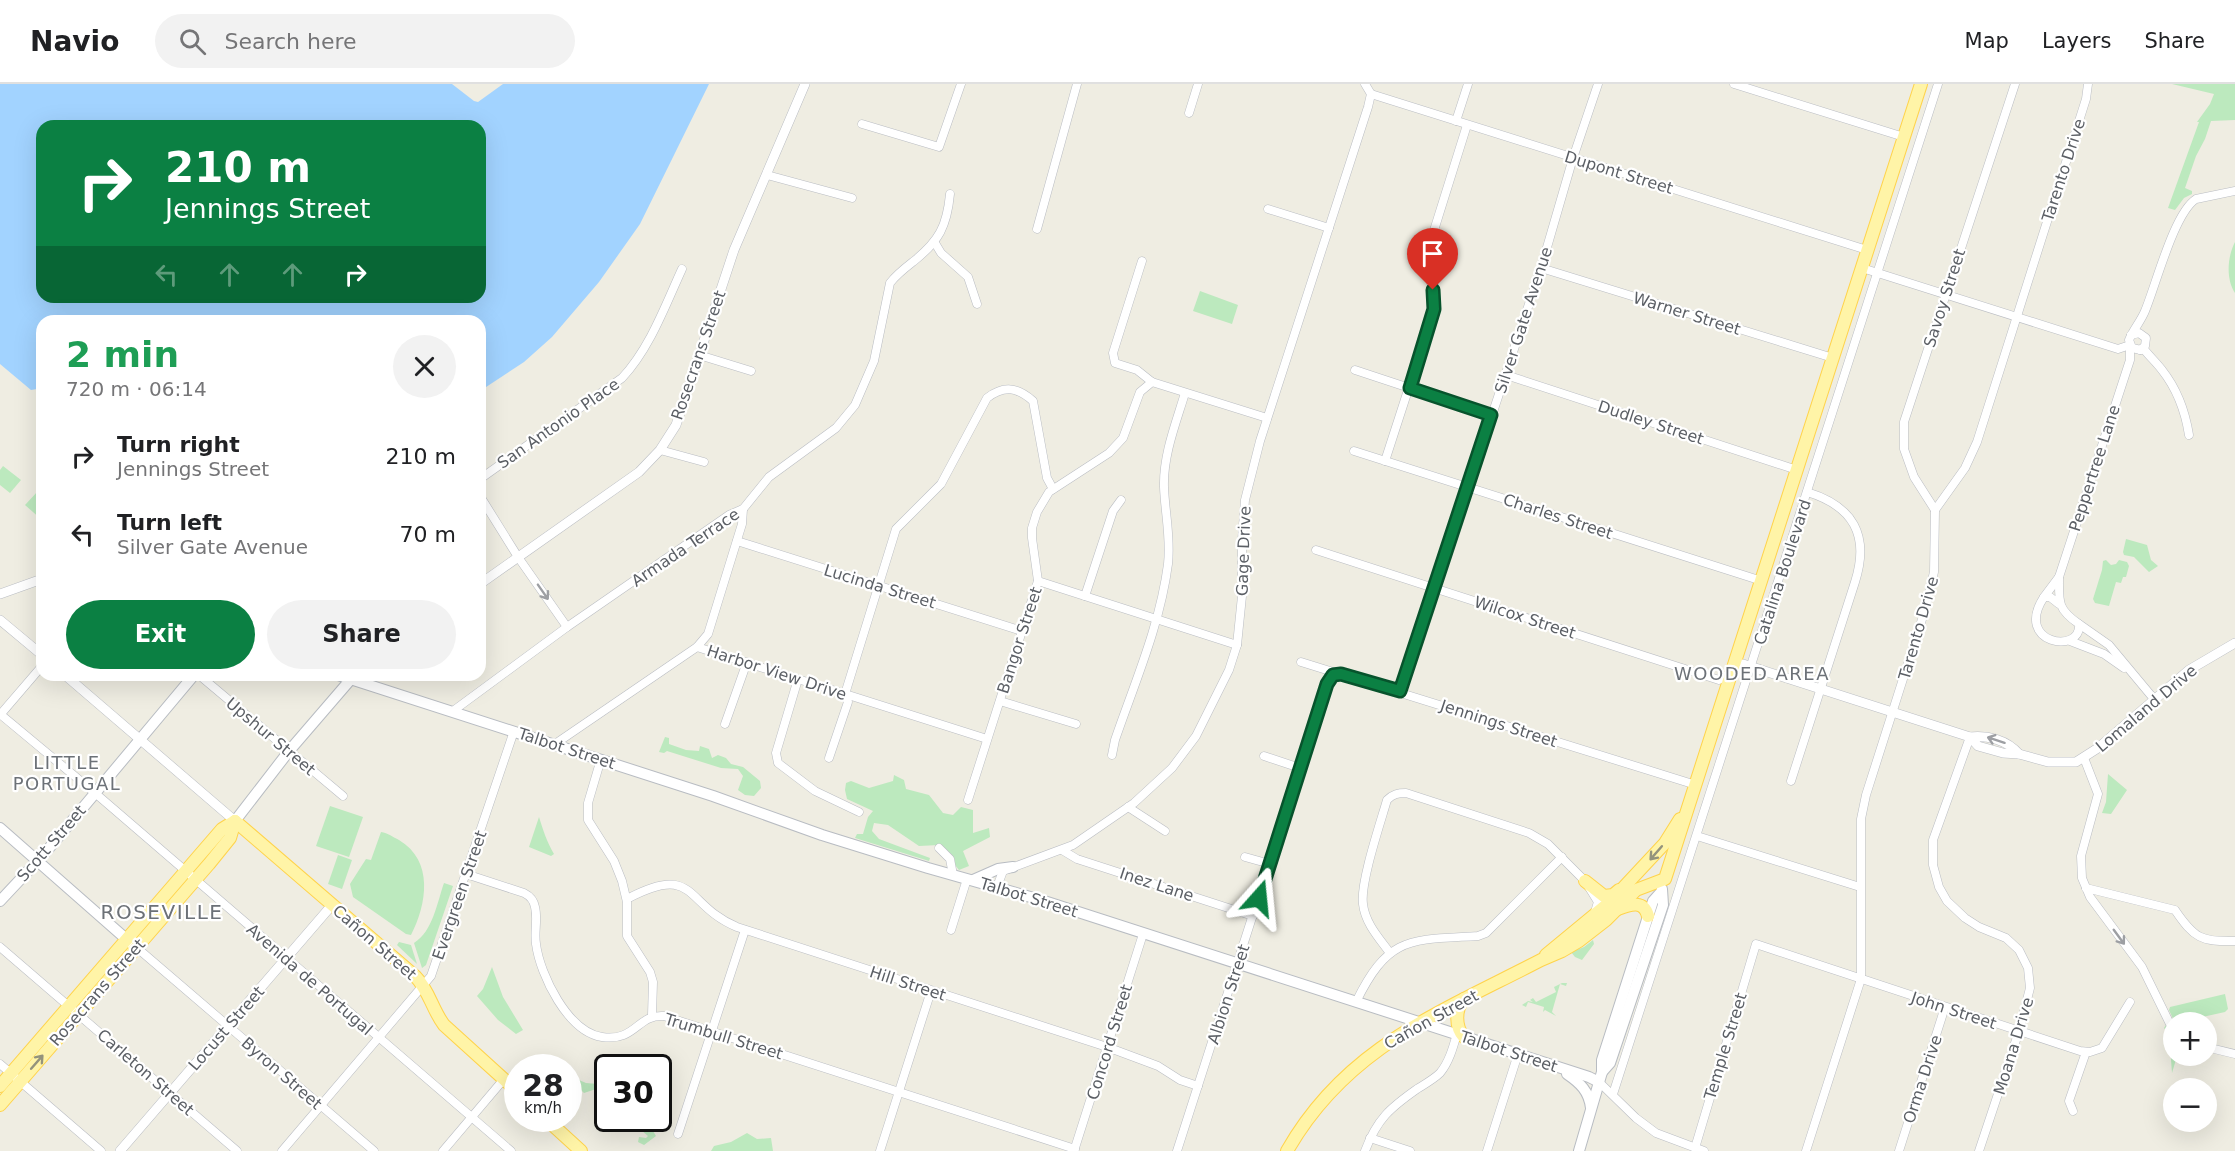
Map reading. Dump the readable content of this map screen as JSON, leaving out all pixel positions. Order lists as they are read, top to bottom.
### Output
{
  "streets": {
    "main road": [
      "Rosecrans Street",
      "Catalina Boulevard",
      "Talbot Street",
      "Scott Street",
      "Cañon Street"
    ],
    "street": [
      "Tarento Drive",
      "Dupont Street",
      "Savoy Street",
      "Warner Street",
      "Silver Gate Avenue",
      "Dudley Street",
      "San Antonio Place",
      "Peppertree Lane",
      "Charles Street",
      "Armada Terrace",
      "Gage Drive",
      "Lucinda Street",
      "Wilcox Street",
      "Bangor Street",
      "Harbor View Drive",
      "Lomaland Drive",
      "Jennings Street",
      "Upshur Street",
      "Inez Lane",
      "Evergreen Street",
      "Avenida de Portugal",
      "Hill Street",
      "Albion Street",
      "John Street",
      "Locust Street",
      "Trumbull Street",
      "Concord Street",
      "Temple Street",
      "Moana Drive",
      "Carleton Street",
      "Byron Street",
      "Orma Drive"
    ]
  },
  "crossings": [
    ["Tarento Drive", "Savoy Street"],
    ["Tarento Drive", "Lomaland Drive"],
    ["Tarento Drive", "John Street"],
    ["Dupont Street", "Silver Gate Avenue"],
    ["Dupont Street", "Gage Drive"],
    ["Dupont Street", "Catalina Boulevard"],
    ["Warner Street", "Silver Gate Avenue"],
    ["Warner Street", "Catalina Boulevard"],
    ["Silver Gate Avenue", "Dudley Street"],
    ["Silver Gate Avenue", "Charles Street"],
    ["Silver Gate Avenue", "Wilcox Street"],
    ["Silver Gate Avenue", "Jennings Street"],
    ["Rosecrans Street", "Upshur Street"],
    ["Rosecrans Street", "Cañon Street"],
    ["Rosecrans Street", "Avenida de Portugal"],
    ["Rosecrans Street", "Carleton Street"],
    ["Rosecrans Street", "Byron Street"],
    ["Dudley Street", "Catalina Boulevard"],
    ["Peppertree Lane", "Lomaland Drive"],
    ["Charles Street", "Catalina Boulevard"],
    ["Armada Terrace", "Talbot Street"],
    ["Gage Drive", "Inez Lane"],
    ["Catalina Boulevard", "Wilcox Street"],
    ["Catalina Boulevard", "Lomaland Drive"],
    ["Catalina Boulevard", "Jennings Street"],
    ["Catalina Boulevard", "Talbot Street"],
    ["Catalina Boulevard", "Cañon Street"],
    ["Lucinda Street", "Bangor Street"],
    ["Wilcox Street", "Lomaland Drive"],
    ["Bangor Street", "Harbor View Drive"],
    ["Harbor View Drive", "Talbot Street"],
    ["Lomaland Drive", "Moana Drive"],
    ["Jennings Street", "Albion Street"],
    ["Talbot Street", "Evergreen Street"],
    ["Talbot Street", "Cañon Street"],
    ["Talbot Street", "Albion Street"],
    ["Talbot Street", "Concord Street"],
    ["Talbot Street", "Temple Street"],
    ["Scott Street", "Avenida de Portugal"],
    ["Inez Lane", "Albion Street"],
    ["Evergreen Street", "Cañon Street"],
    ["Evergreen Street", "Avenida de Portugal"],
    ["Evergreen Street", "Trumbull Street"],
    ["Evergreen Street", "Byron Street"],
    ["Cañon Street", "Locust Street"],
    ["Avenida de Portugal", "Locust Street"],
    ["Hill Street", "Albion Street"],
    ["Hill Street", "Concord Street"],
    ["John Street", "Temple Street"],
    ["John Street", "Moana Drive"],
    ["John Street", "Orma Drive"],
    ["Locust Street", "Carleton Street"],
    ["Locust Street", "Byron Street"],
    ["Trumbull Street", "Concord Street"]
  ],
  "districts": ["WOODED AREA", "LITTLE PORTUGAL", "ROSEVILLE"],
  "page": {
    "header": "Navio",
    "search": "Search here",
    "nav": ["Map", "Layers", "Share"],
    "turn": ["210 m", "Jennings Street"],
    "heading": ["2 min", "720 m · 06:14"],
    "list": [
      {
        "name": "Turn right",
        "note": "Jennings Street",
        "value": "210 m"
      },
      {
        "name": "Turn left",
        "note": "Silver Gate Avenue",
        "value": "70 m"
      }
    ],
    "buttons": ["Exit", "Share"],
    "map_buttons": ["+", "−"],
    "speed": "28 km/h",
    "limit": "30"
  }
}
